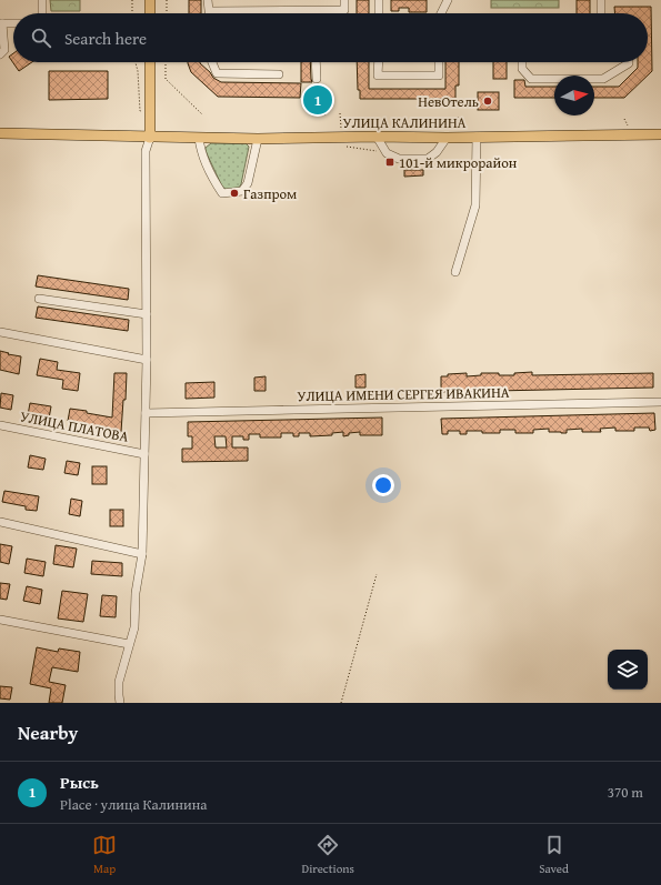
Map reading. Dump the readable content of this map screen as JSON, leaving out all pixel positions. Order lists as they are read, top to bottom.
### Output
{
  "streets": {
    "main road": ["УЛИЦА КАЛИНИНА"],
    "street": ["УЛИЦА ИМЕНИ СЕРГЕЯ ИВАКИНА", "УЛИЦА ПЛАТОВА"]
  },
  "places": {
    "other": ["НевОтель", "Газпром"],
    "transit": ["101-й микрорайон"]
  },
  "north": "right",
  "page": {
    "search": "Search here",
    "pins": "1",
    "heading": "Nearby",
    "list": [
      {
        "mark": "1",
        "name": "Рысь",
        "note": "Place · улица Калинина",
        "value": "370 m"
      }
    ],
    "nav": ["Map", "Directions", "Saved"]
  }
}
